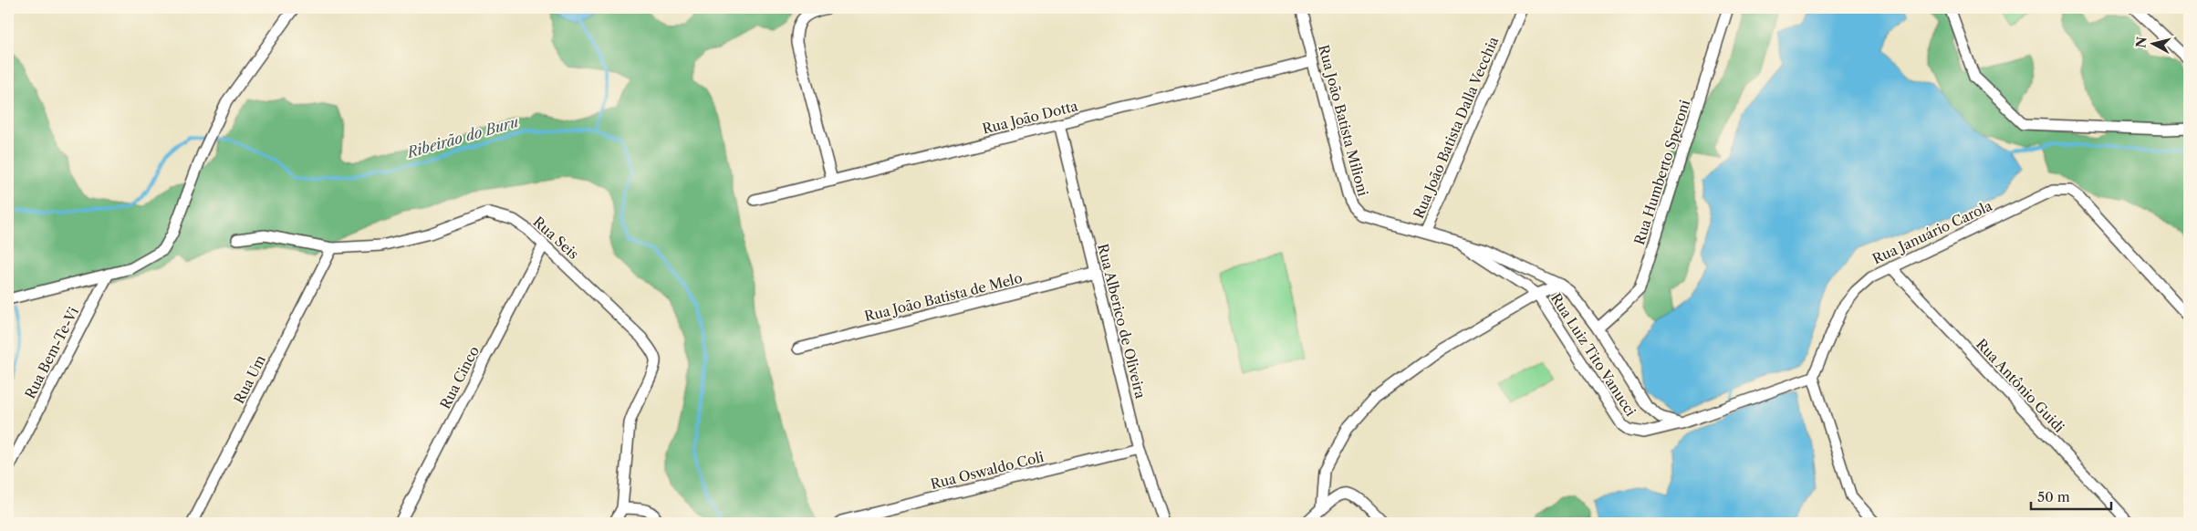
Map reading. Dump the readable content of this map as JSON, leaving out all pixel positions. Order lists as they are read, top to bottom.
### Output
{
  "streets": {
    "street": [
      "Rua João Dotta",
      "Rua João Batista Milioni",
      "Rua João Batista Dalla Vecchia",
      "Rua Humberto Speroni",
      "Rua Januário Carola",
      "Rua Seis",
      "Rua João Batista de Melo",
      "Rua Alberico de Oliveira",
      "Rua Bem-Te-Vi",
      "Rua Luiz Tito Vanucci",
      "Rua Cinco",
      "Rua Um",
      "Rua Antônio Guidi",
      "Rua Oswaldo Coli"
    ]
  },
  "crossings": [
    ["Rua João Dotta", "Rua João Batista Milioni"],
    ["Rua João Dotta", "Rua Alberico de Oliveira"],
    ["Rua João Batista Milioni", "Rua João Batista Dalla Vecchia"],
    ["Rua João Batista Milioni", "Rua Luiz Tito Vanucci"],
    ["Rua Humberto Speroni", "Rua Luiz Tito Vanucci"],
    ["Rua Januário Carola", "Rua Luiz Tito Vanucci"],
    ["Rua Januário Carola", "Rua Antônio Guidi"],
    ["Rua Seis", "Rua Cinco"],
    ["Rua Seis", "Rua Um"],
    ["Rua João Batista de Melo", "Rua Alberico de Oliveira"],
    ["Rua Alberico de Oliveira", "Rua Oswaldo Coli"]
  ],
  "water": ["Ribeirão do Buru"],
  "scale_bar": "50 m",
  "north": "left"
}
